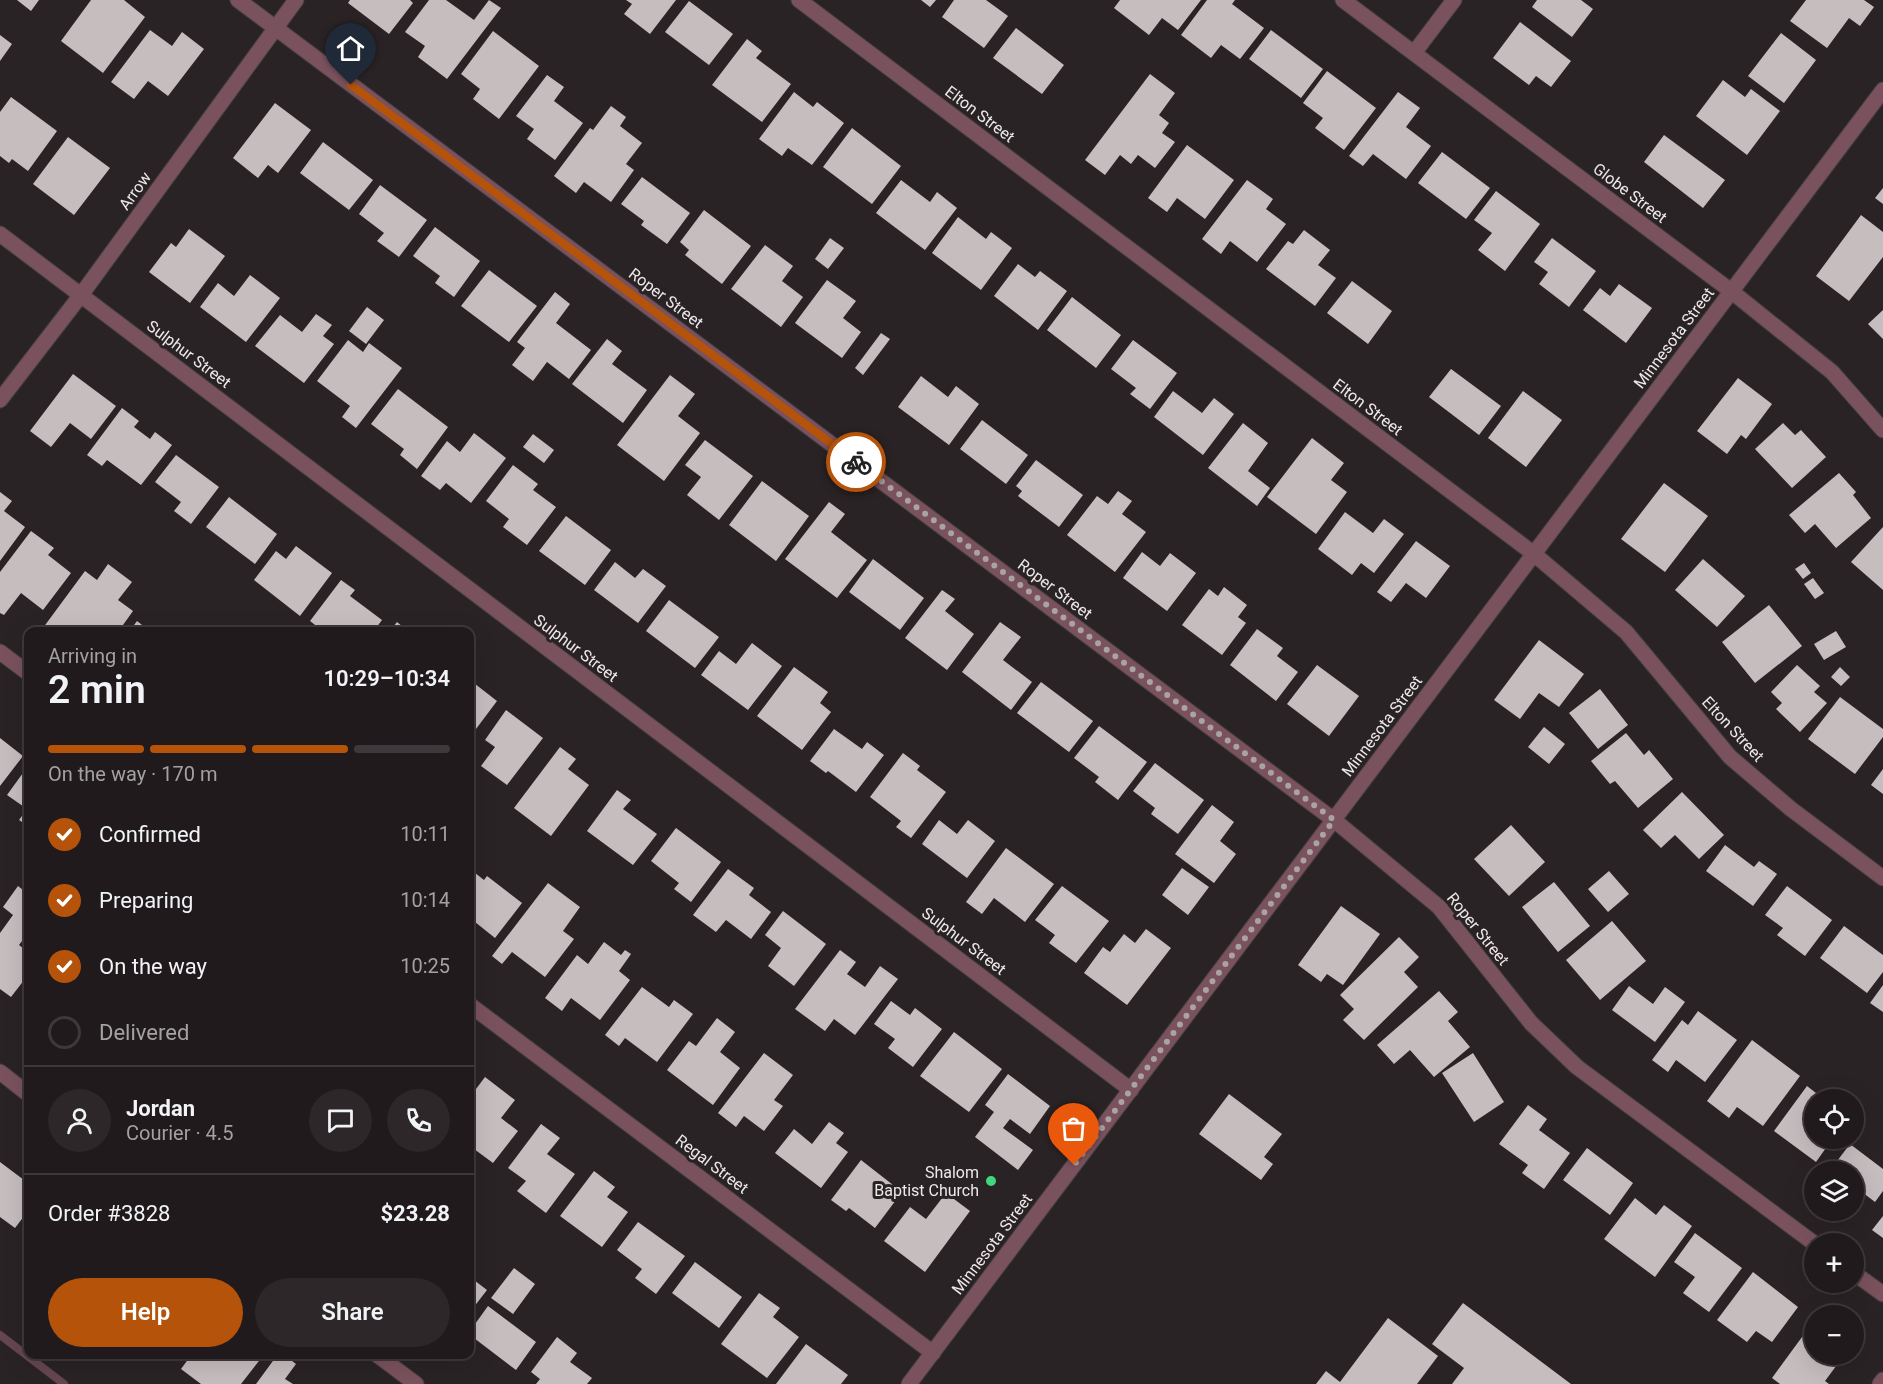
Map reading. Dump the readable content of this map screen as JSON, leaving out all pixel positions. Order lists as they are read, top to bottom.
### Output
{
  "streets": {
    "street": [
      "Elton Street",
      "Arrow",
      "Globe Street",
      "Roper Street",
      "Minnesota Street",
      "Sulphur Street",
      "Regal Street"
    ]
  },
  "crossings": [
    ["Elton Street", "Minnesota Street"],
    ["Arrow", "Roper Street"],
    ["Arrow", "Sulphur Street"],
    ["Globe Street", "Minnesota Street"],
    ["Roper Street", "Minnesota Street"],
    ["Minnesota Street", "Sulphur Street"],
    ["Minnesota Street", "Regal Street"]
  ],
  "places": ["Shalom Baptist Church"],
  "page": {
    "heading": ["2 min", "Arriving in", "10:29–10:34"],
    "panel": [
      "Jordan",
      "Courier · 4.5",
      "Order #3828",
      "$23.28"
    ],
    "bar": "On the way · 170 m",
    "list": [
      ["Confirmed", "10:11"],
      ["Preparing", "10:14"],
      ["On the way", "10:25"],
      "Delivered"
    ],
    "map_buttons": ["+", "−"],
    "buttons": ["Help", "Share"]
  }
}
